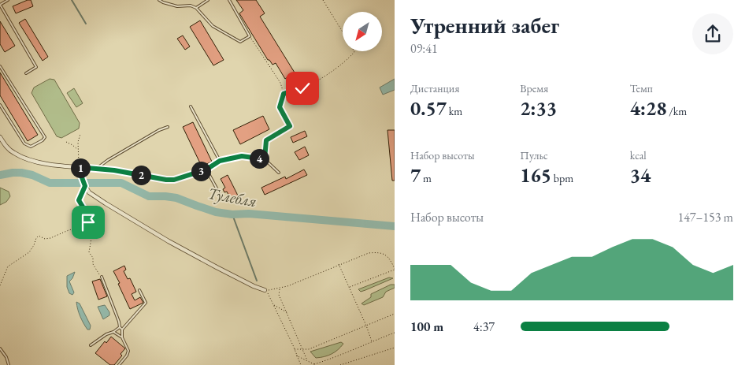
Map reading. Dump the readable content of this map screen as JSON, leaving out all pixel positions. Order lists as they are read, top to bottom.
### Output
{
  "water": ["Тулебля"],
  "north": "bottom left",
  "page": {
    "heading": ["Утренний забег", "09:41"],
    "stats": [
      ["Дистанция", "0.57 km"],
      ["Время", "2:33"],
      ["Темп", "4:28 /km"],
      ["Набор высоты", "7 m"],
      ["Пульс", "165 bpm"],
      ["kcal", "34"]
    ],
    "pins": [
      "4",
      "1",
      "3",
      "2"
    ],
    "chart": ["Набор высоты", "147–153 m"],
    "list": [
      {
        "name": "100 m",
        "note": "4:37"
      }
    ]
  }
}
